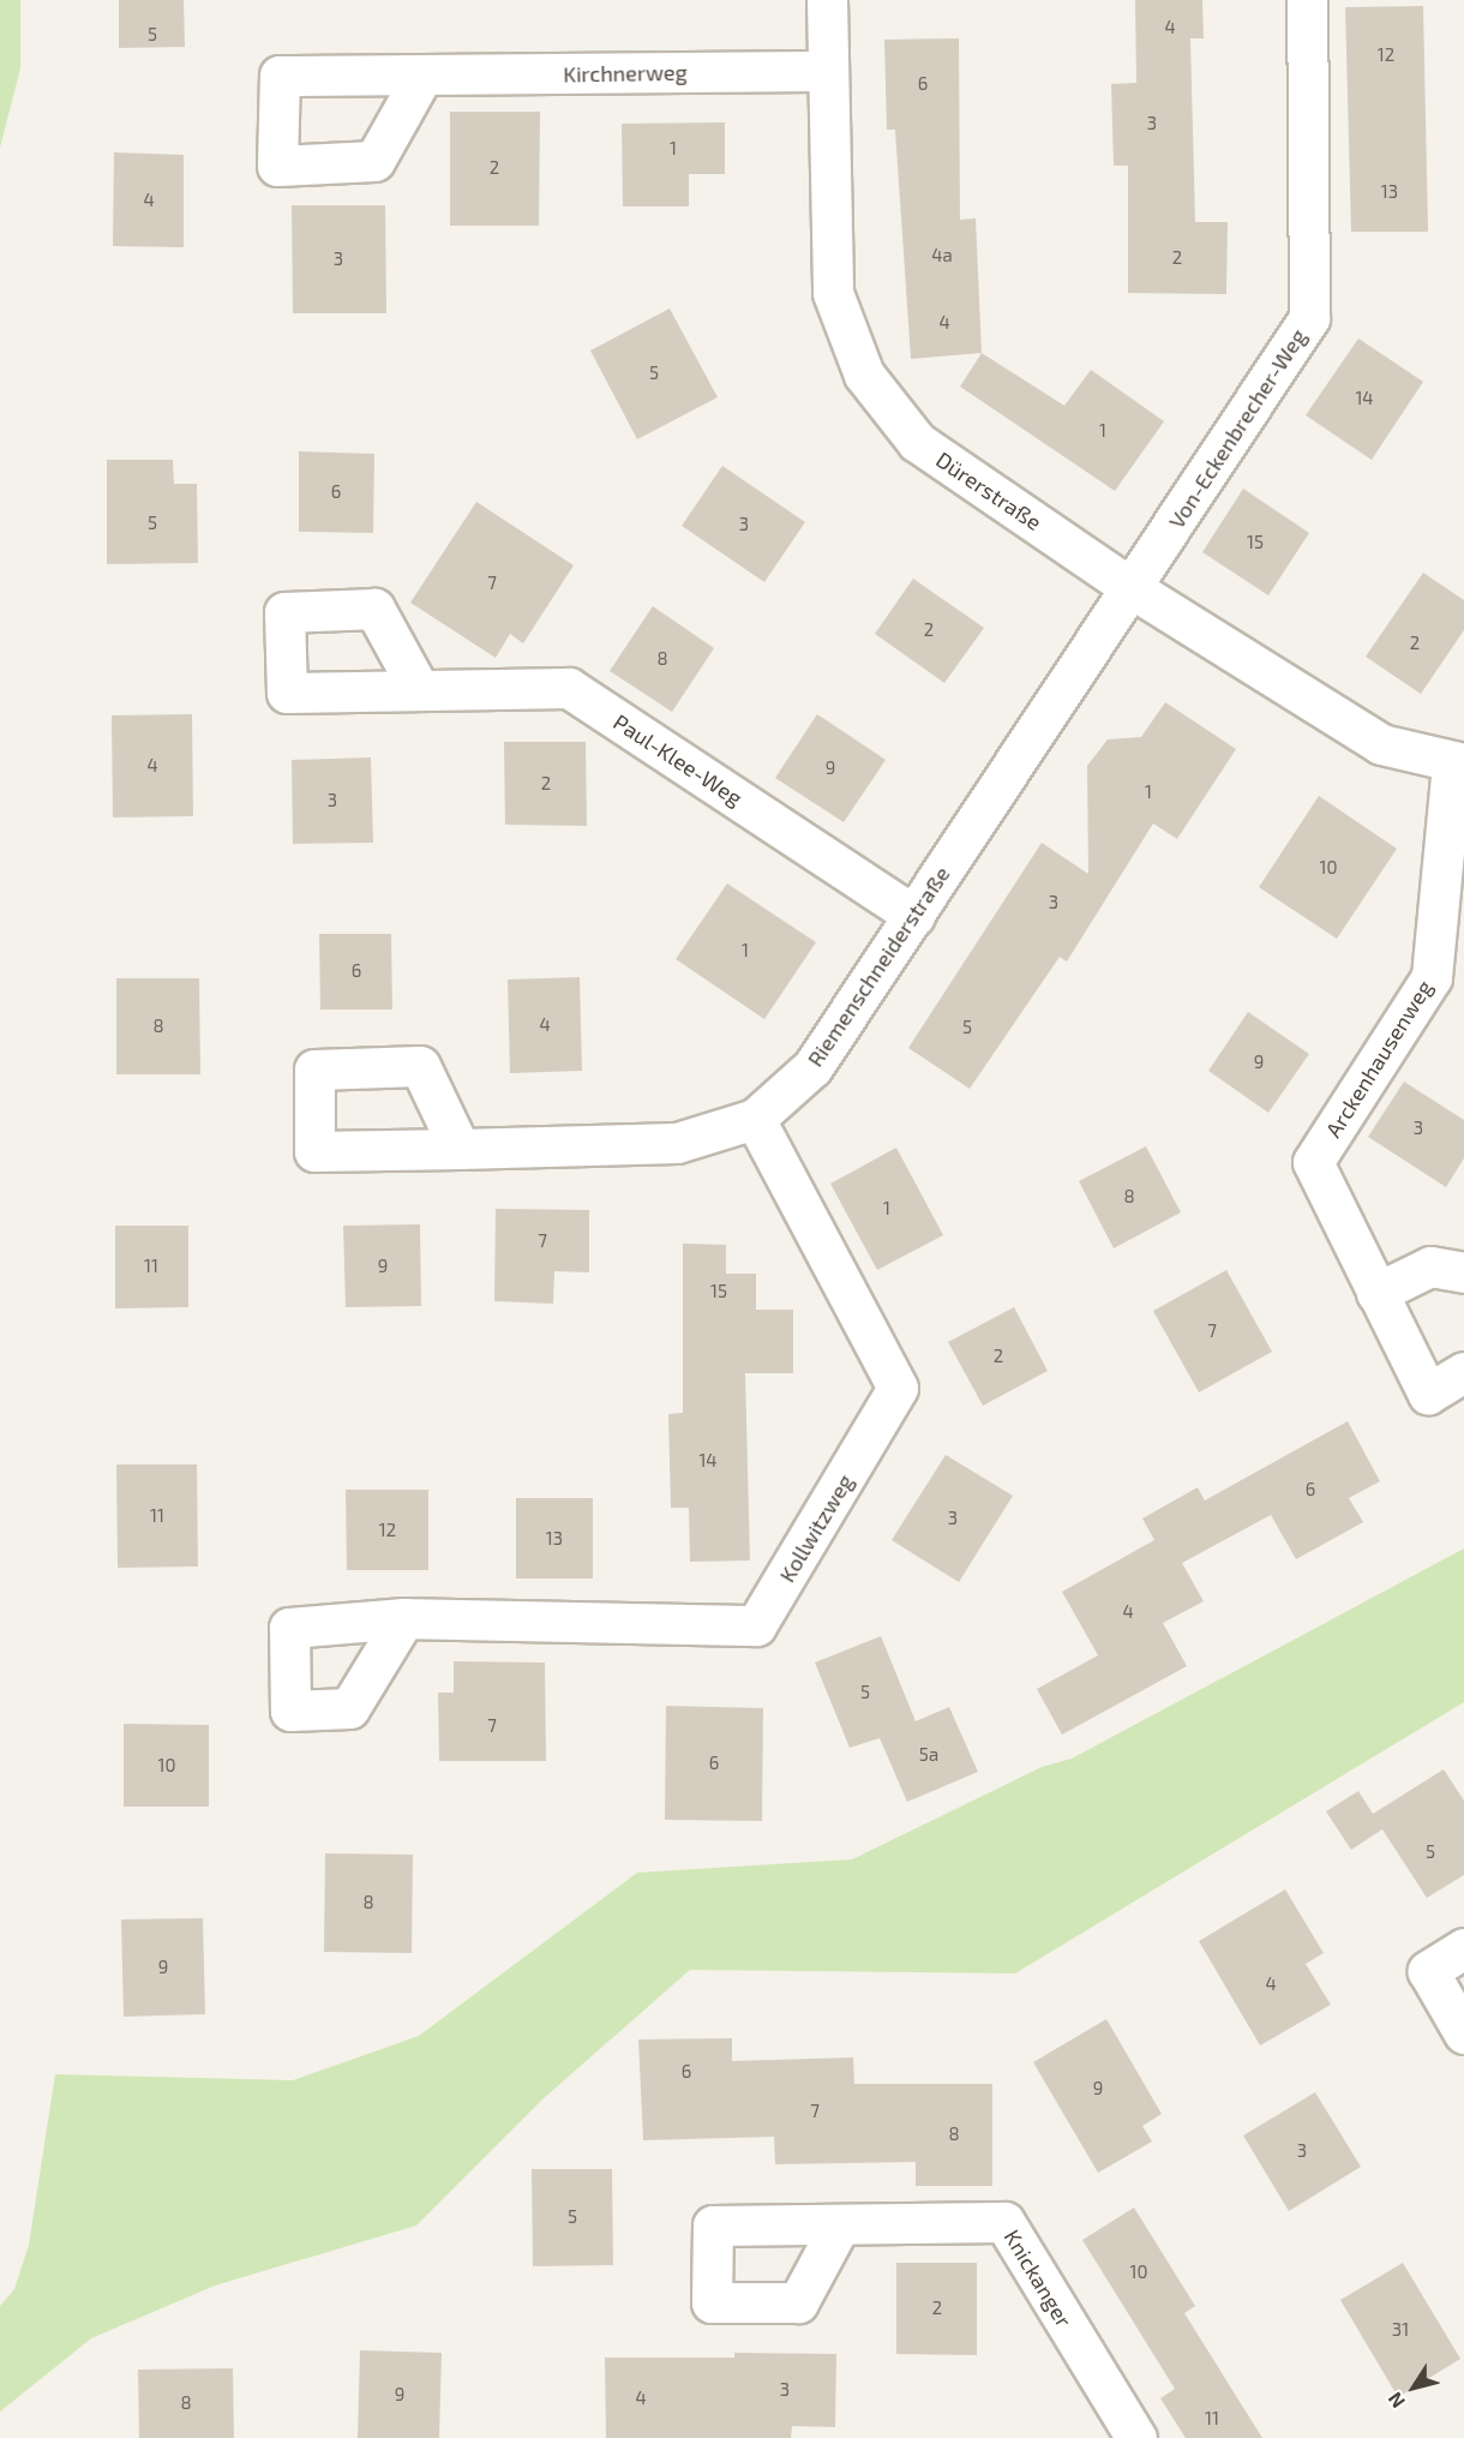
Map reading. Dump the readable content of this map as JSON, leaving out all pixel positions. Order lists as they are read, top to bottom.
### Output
{
  "streets": {
    "street": [
      "Kirchnerweg",
      "Von-Eckenbrecher-Weg",
      "Dürerstraße",
      "Paul-Klee-Weg",
      "Riemenschneiderstraße",
      "Arckenhausenweg",
      "Kollwitzweg",
      "Knickanger"
    ]
  },
  "crossings": [
    ["Kirchnerweg", "Dürerstraße"],
    ["Von-Eckenbrecher-Weg", "Dürerstraße"],
    ["Von-Eckenbrecher-Weg", "Riemenschneiderstraße"],
    ["Dürerstraße", "Riemenschneiderstraße"],
    ["Dürerstraße", "Arckenhausenweg"],
    ["Paul-Klee-Weg", "Riemenschneiderstraße"],
    ["Riemenschneiderstraße", "Kollwitzweg"]
  ],
  "house_numbers": [
    "4",
    "5",
    "12",
    "6",
    "3",
    "1",
    "2",
    "13",
    "4",
    "4a",
    "2",
    "3",
    "4",
    "5",
    "14",
    "1",
    "6",
    "5",
    "3",
    "15",
    "7",
    "2",
    "2",
    "8",
    "4",
    "9",
    "2",
    "1",
    "3",
    "10",
    "3",
    "1",
    "6",
    "4",
    "8",
    "5",
    "9",
    "3",
    "8",
    "1",
    "7",
    "11",
    "9",
    "15",
    "7",
    "2",
    "14",
    "6",
    "11",
    "3",
    "12",
    "13",
    "4",
    "5",
    "7",
    "5a",
    "6",
    "10",
    "5",
    "8",
    "9",
    "4",
    "6",
    "9",
    "7",
    "8",
    "3",
    "5",
    "10",
    "2",
    "31",
    "3",
    "9",
    "4",
    "8",
    "11"
  ],
  "north": "bottom left"
}
